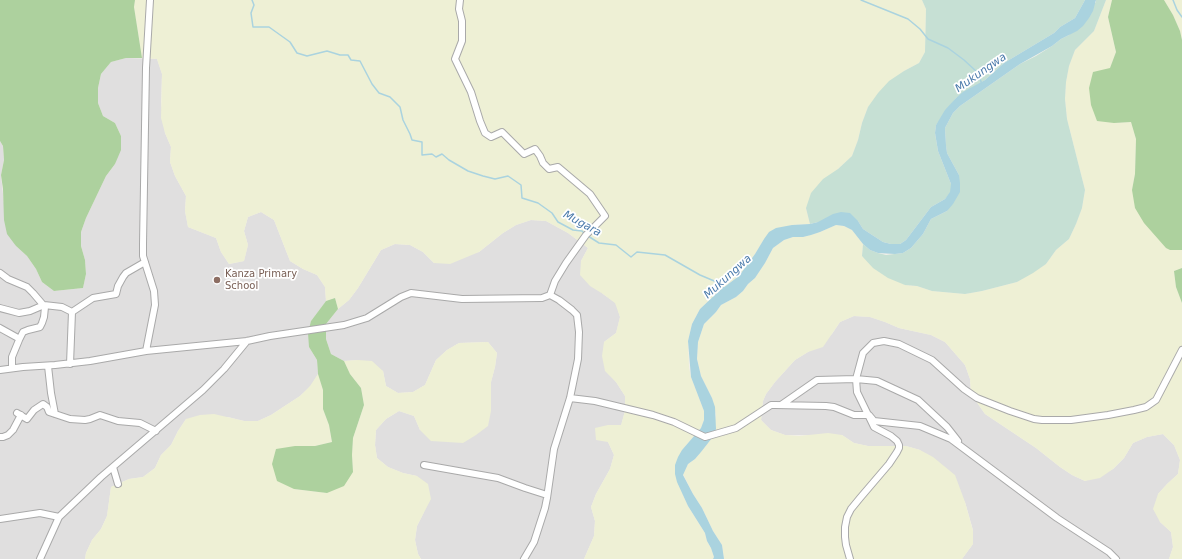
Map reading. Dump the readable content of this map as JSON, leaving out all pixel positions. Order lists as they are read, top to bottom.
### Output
{
  "water": ["Mukungwa", "Mugara"],
  "places": ["Kanza Primary School"]
}
